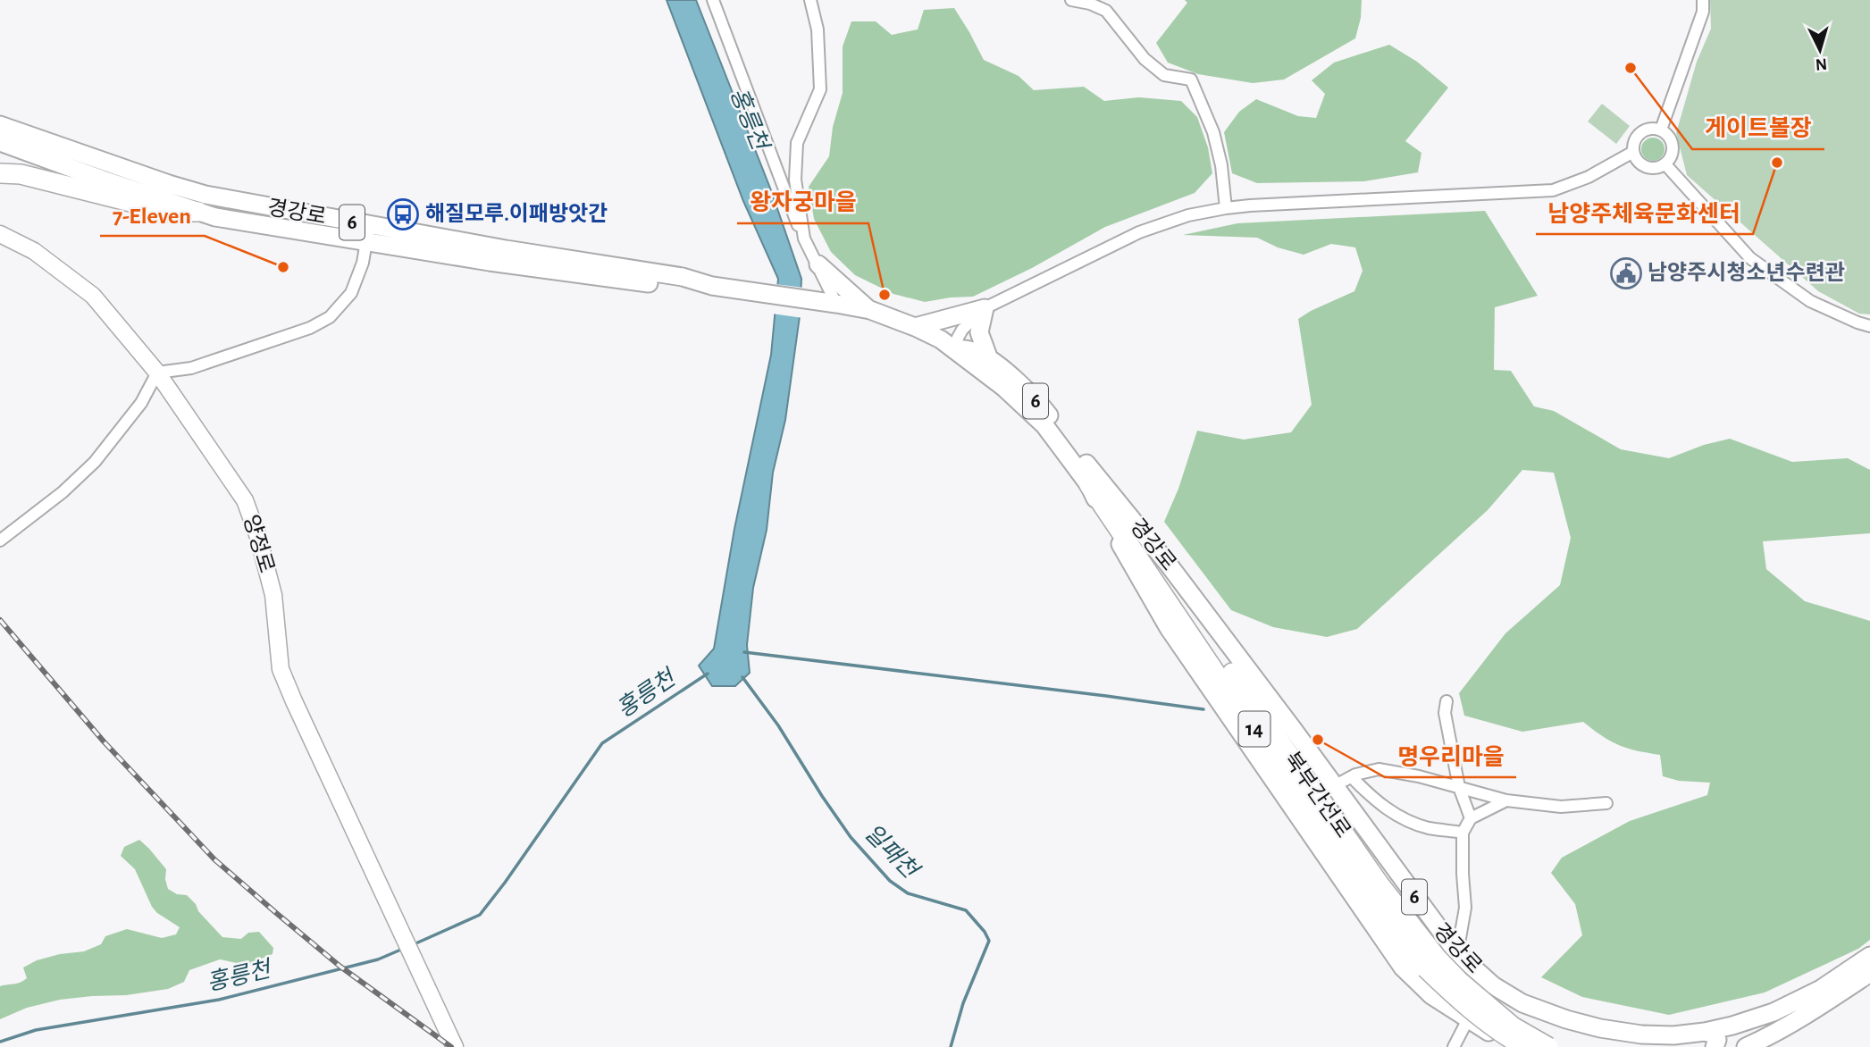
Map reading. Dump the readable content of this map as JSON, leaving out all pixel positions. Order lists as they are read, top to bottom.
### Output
{
  "streets": {
    "highway": ["14", "북부간선로"],
    "main road": ["경강로", "6", "양정로"]
  },
  "crossings": [
    ["경강로", "북부간선로"]
  ],
  "water": ["홍릉천", "일패천"],
  "places": {
    "other": [
      "게이트볼장",
      "남양주체육문화센터",
      "7-Eleven",
      "왕자궁마을",
      "명우리마을"
    ],
    "bus stop": ["해질모루.이패방앗간"],
    "public building": ["남양주시청소년수련관"]
  },
  "north": "bottom"
}
